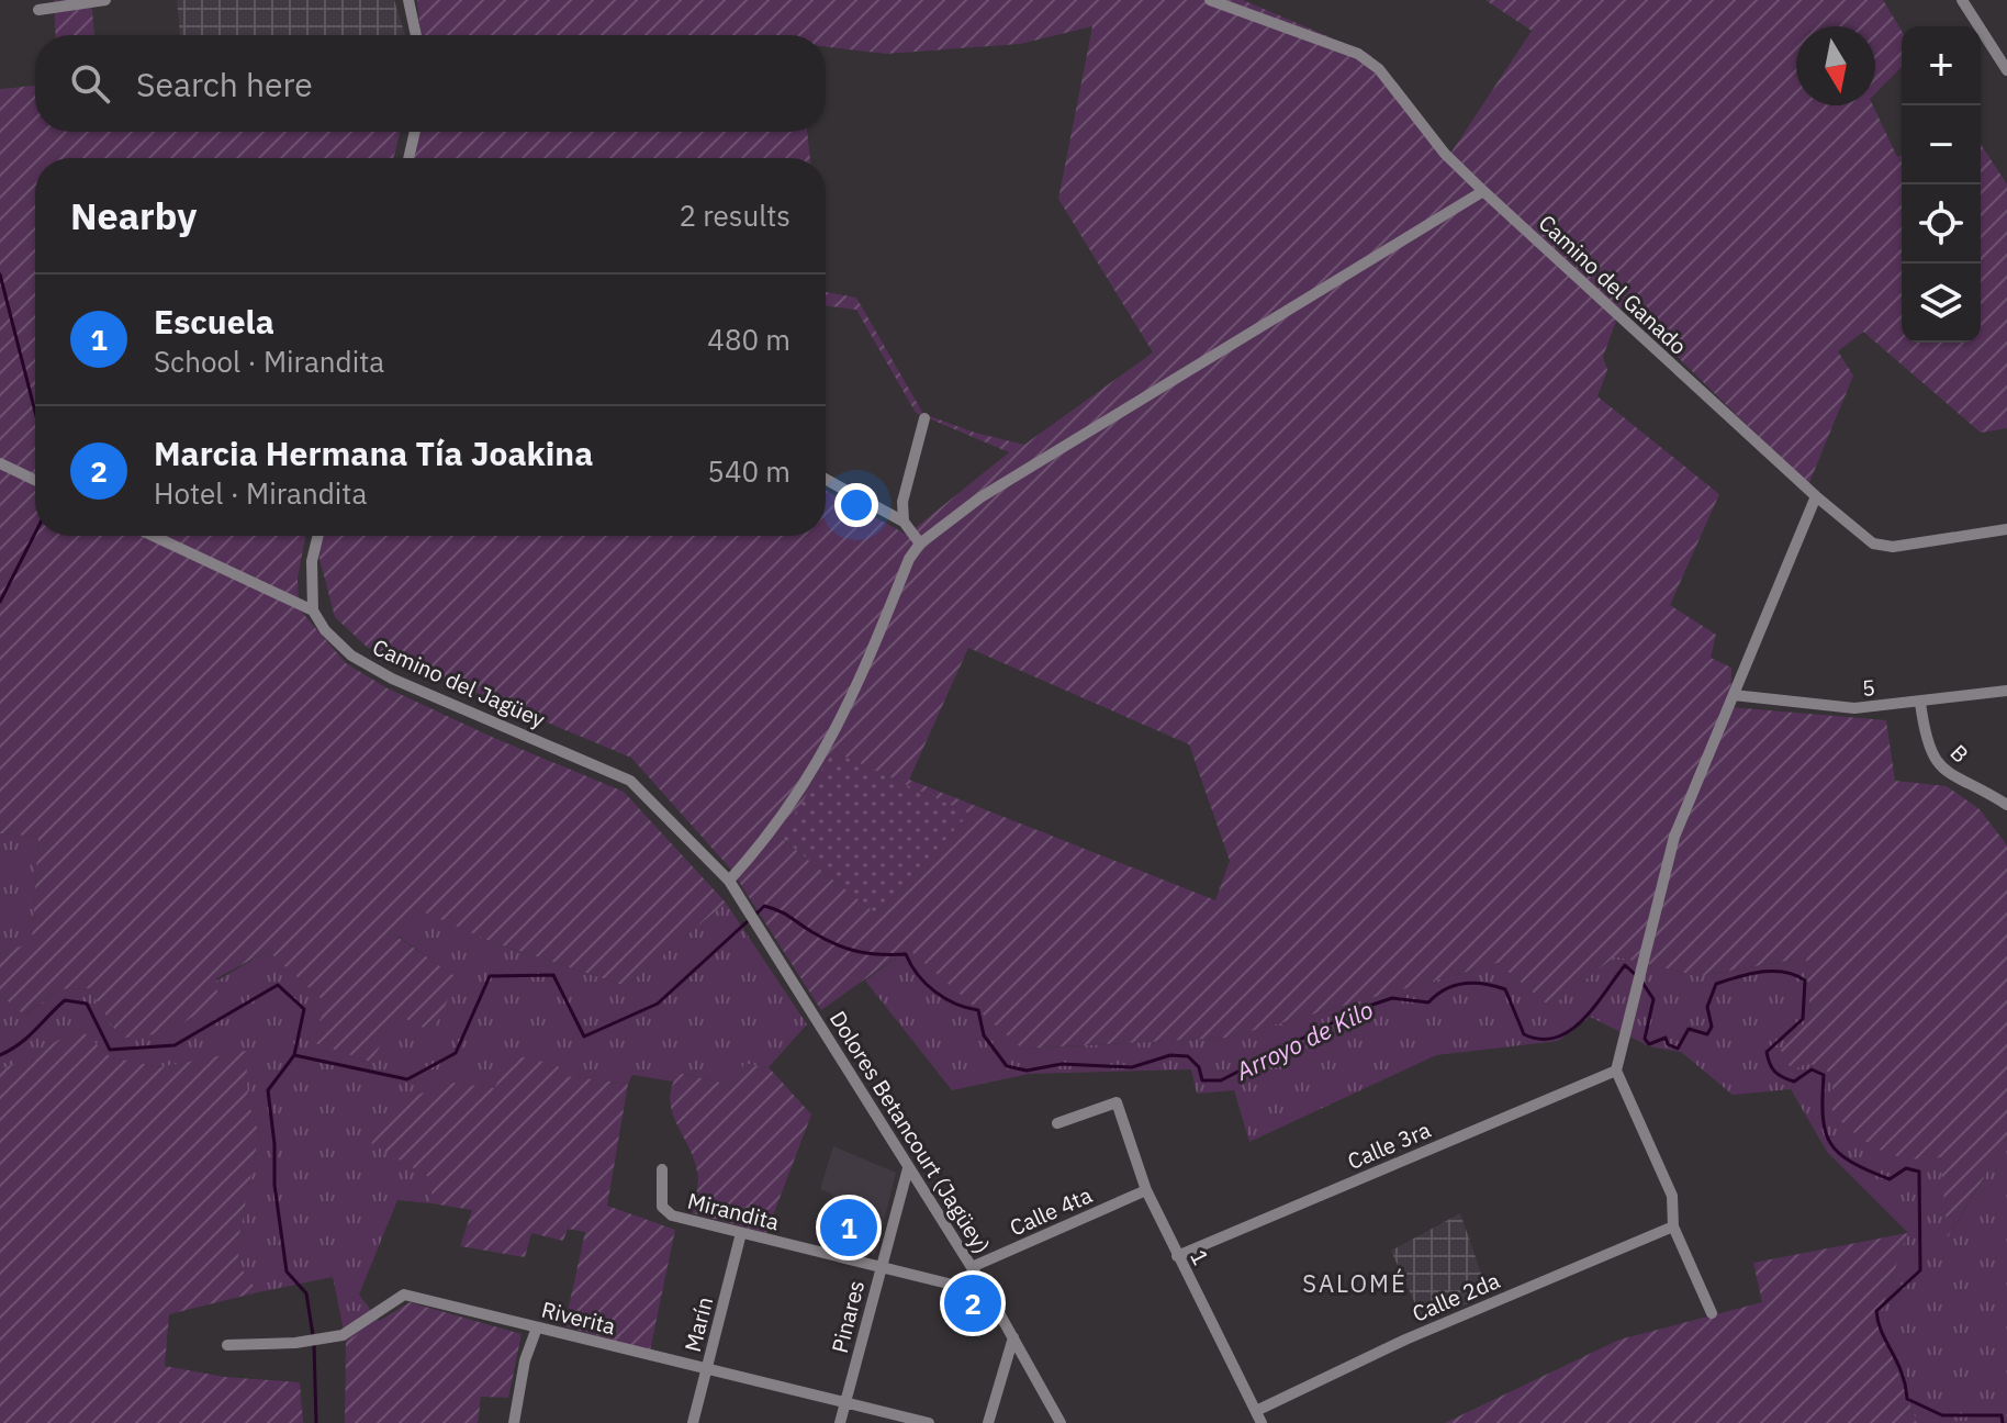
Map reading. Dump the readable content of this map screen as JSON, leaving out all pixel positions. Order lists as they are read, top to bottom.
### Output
{
  "streets": {
    "street": [
      "Camino del Ganado",
      "Camino del Jagüey",
      "5",
      "B",
      "Dolores Betancourt (Jagüey)",
      "Calle 3ra",
      "Mirandita",
      "Calle 4ta",
      "1",
      "Calle 2da",
      "Pinares",
      "Riverita",
      "Marín"
    ]
  },
  "crossings": [
    ["Camino del Jagüey", "Dolores Betancourt (Jagüey)"],
    ["5", "B"],
    ["Dolores Betancourt (Jagüey)", "Mirandita"],
    ["Dolores Betancourt (Jagüey)", "Calle 4ta"],
    ["Dolores Betancourt (Jagüey)", "Pinares"],
    ["Calle 3ra", "1"],
    ["Mirandita", "Pinares"],
    ["Mirandita", "Marín"],
    ["Calle 4ta", "1"],
    ["1", "Calle 2da"],
    ["Pinares", "Riverita"],
    ["Riverita", "Marín"]
  ],
  "districts": ["SALOMÉ"],
  "water": ["Arroyo de Kilo"],
  "north": "bottom",
  "page": {
    "map_buttons": ["+", "−"],
    "search": "Search here",
    "heading": ["Nearby", "2 results"],
    "list": [
      {
        "mark": "1",
        "name": "Escuela",
        "note": "School · Mirandita",
        "value": "480 m"
      },
      {
        "mark": "2",
        "name": "Marcia Hermana Tía Joakina",
        "note": "Hotel · Mirandita",
        "value": "540 m"
      }
    ],
    "pins": ["1", "2"]
  }
}
